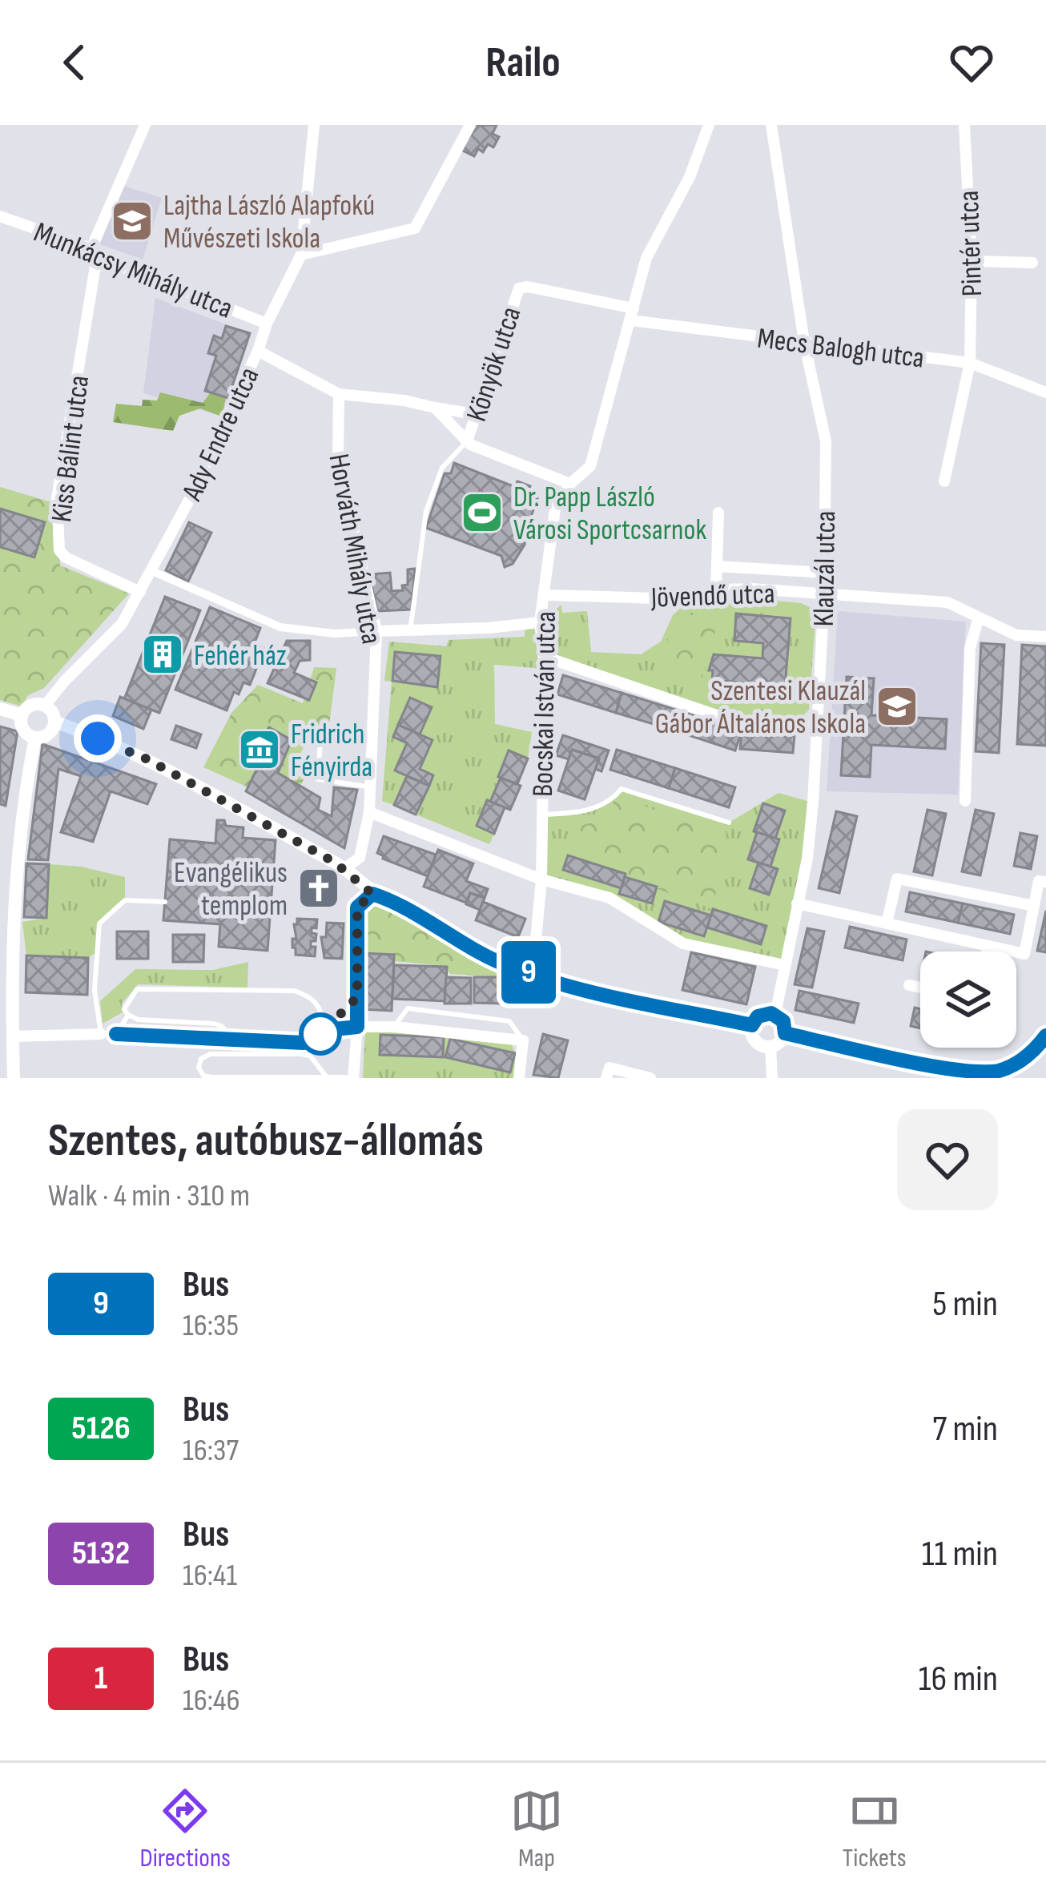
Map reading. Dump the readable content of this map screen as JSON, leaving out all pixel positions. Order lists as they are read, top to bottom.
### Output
{
  "streets": {
    "street": [
      "Pintér utca",
      "Munkácsy Mihály utca",
      "Mecs Balogh utca",
      "Könyök utca",
      "Ady Endre utca",
      "Kiss Bálint utca",
      "Horváth Mihály utca",
      "Klauzál utca",
      "Jövendő utca",
      "Bocskai István utca"
    ]
  },
  "crossings": [
    ["Pintér utca", "Mecs Balogh utca"],
    ["Munkácsy Mihály utca", "Ady Endre utca"],
    ["Munkácsy Mihály utca", "Kiss Bálint utca"],
    ["Mecs Balogh utca", "Könyök utca"],
    ["Mecs Balogh utca", "Klauzál utca"],
    ["Mecs Balogh utca", "Bocskai István utca"],
    ["Könyök utca", "Bocskai István utca"],
    ["Ady Endre utca", "Kiss Bálint utca"],
    ["Klauzál utca", "Jövendő utca"],
    ["Jövendő utca", "Bocskai István utca"]
  ],
  "places": {
    "school or university": ["Lajtha László Alapfokú Művészeti Iskola", "Szentesi Klauzál Gábor Általános Iskola"],
    "sports": ["Dr. Papp László Városi Sportcsarnok"],
    "building": ["Fehér ház"],
    "museum": ["Fridrich Fényirda"],
    "church": ["Evangélikus templom"]
  },
  "lines": ["bus line 9"],
  "page": {
    "header": "Railo",
    "on_map": "9",
    "heading": ["Szentes, autóbusz-állomás", "Walk · 4 min · 310 m"],
    "list": [
      {
        "mark": "9",
        "name": "Bus",
        "note": "16:35",
        "value": "5 min"
      },
      {
        "mark": "5126",
        "name": "Bus",
        "note": "16:37",
        "value": "7 min"
      },
      {
        "mark": "5132",
        "name": "Bus",
        "note": "16:41",
        "value": "11 min"
      },
      {
        "mark": "1",
        "name": "Bus",
        "note": "16:46",
        "value": "16 min"
      }
    ],
    "tabs": ["Directions", "Map", "Tickets"]
  }
}
